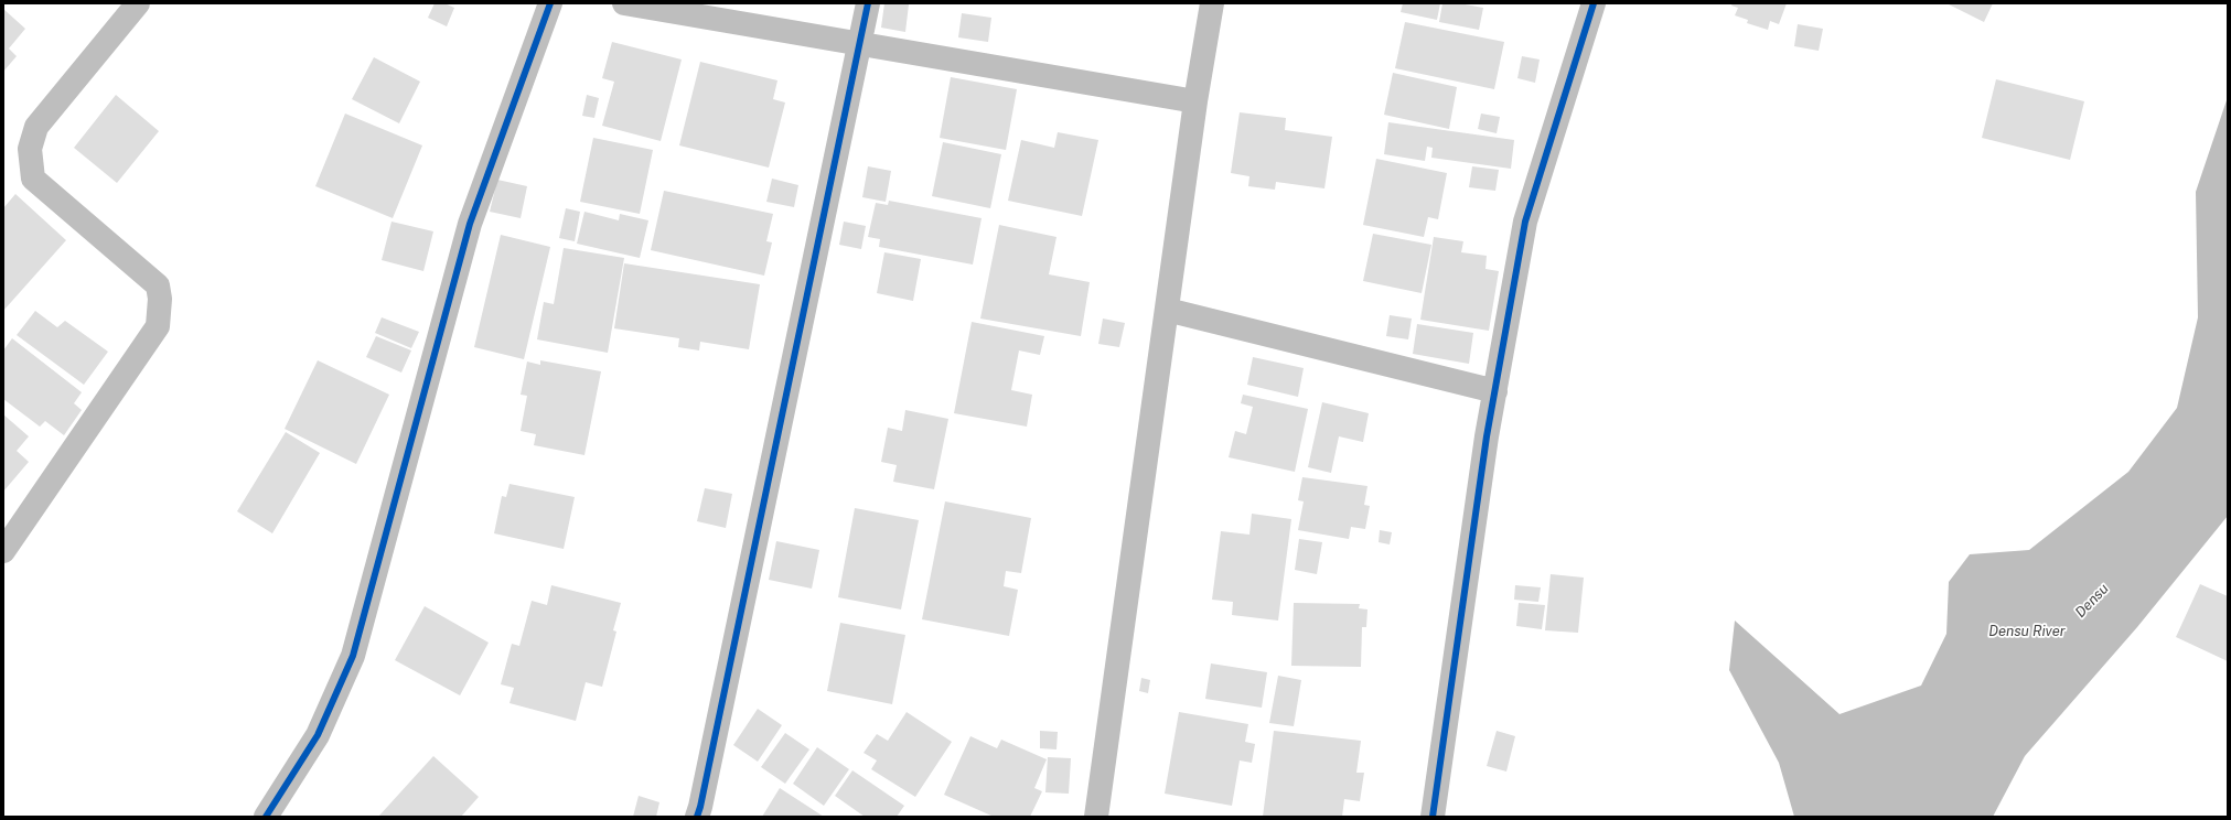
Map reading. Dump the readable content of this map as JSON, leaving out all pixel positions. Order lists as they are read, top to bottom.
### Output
{
  "water": ["Densu", "Densu River"]
}
